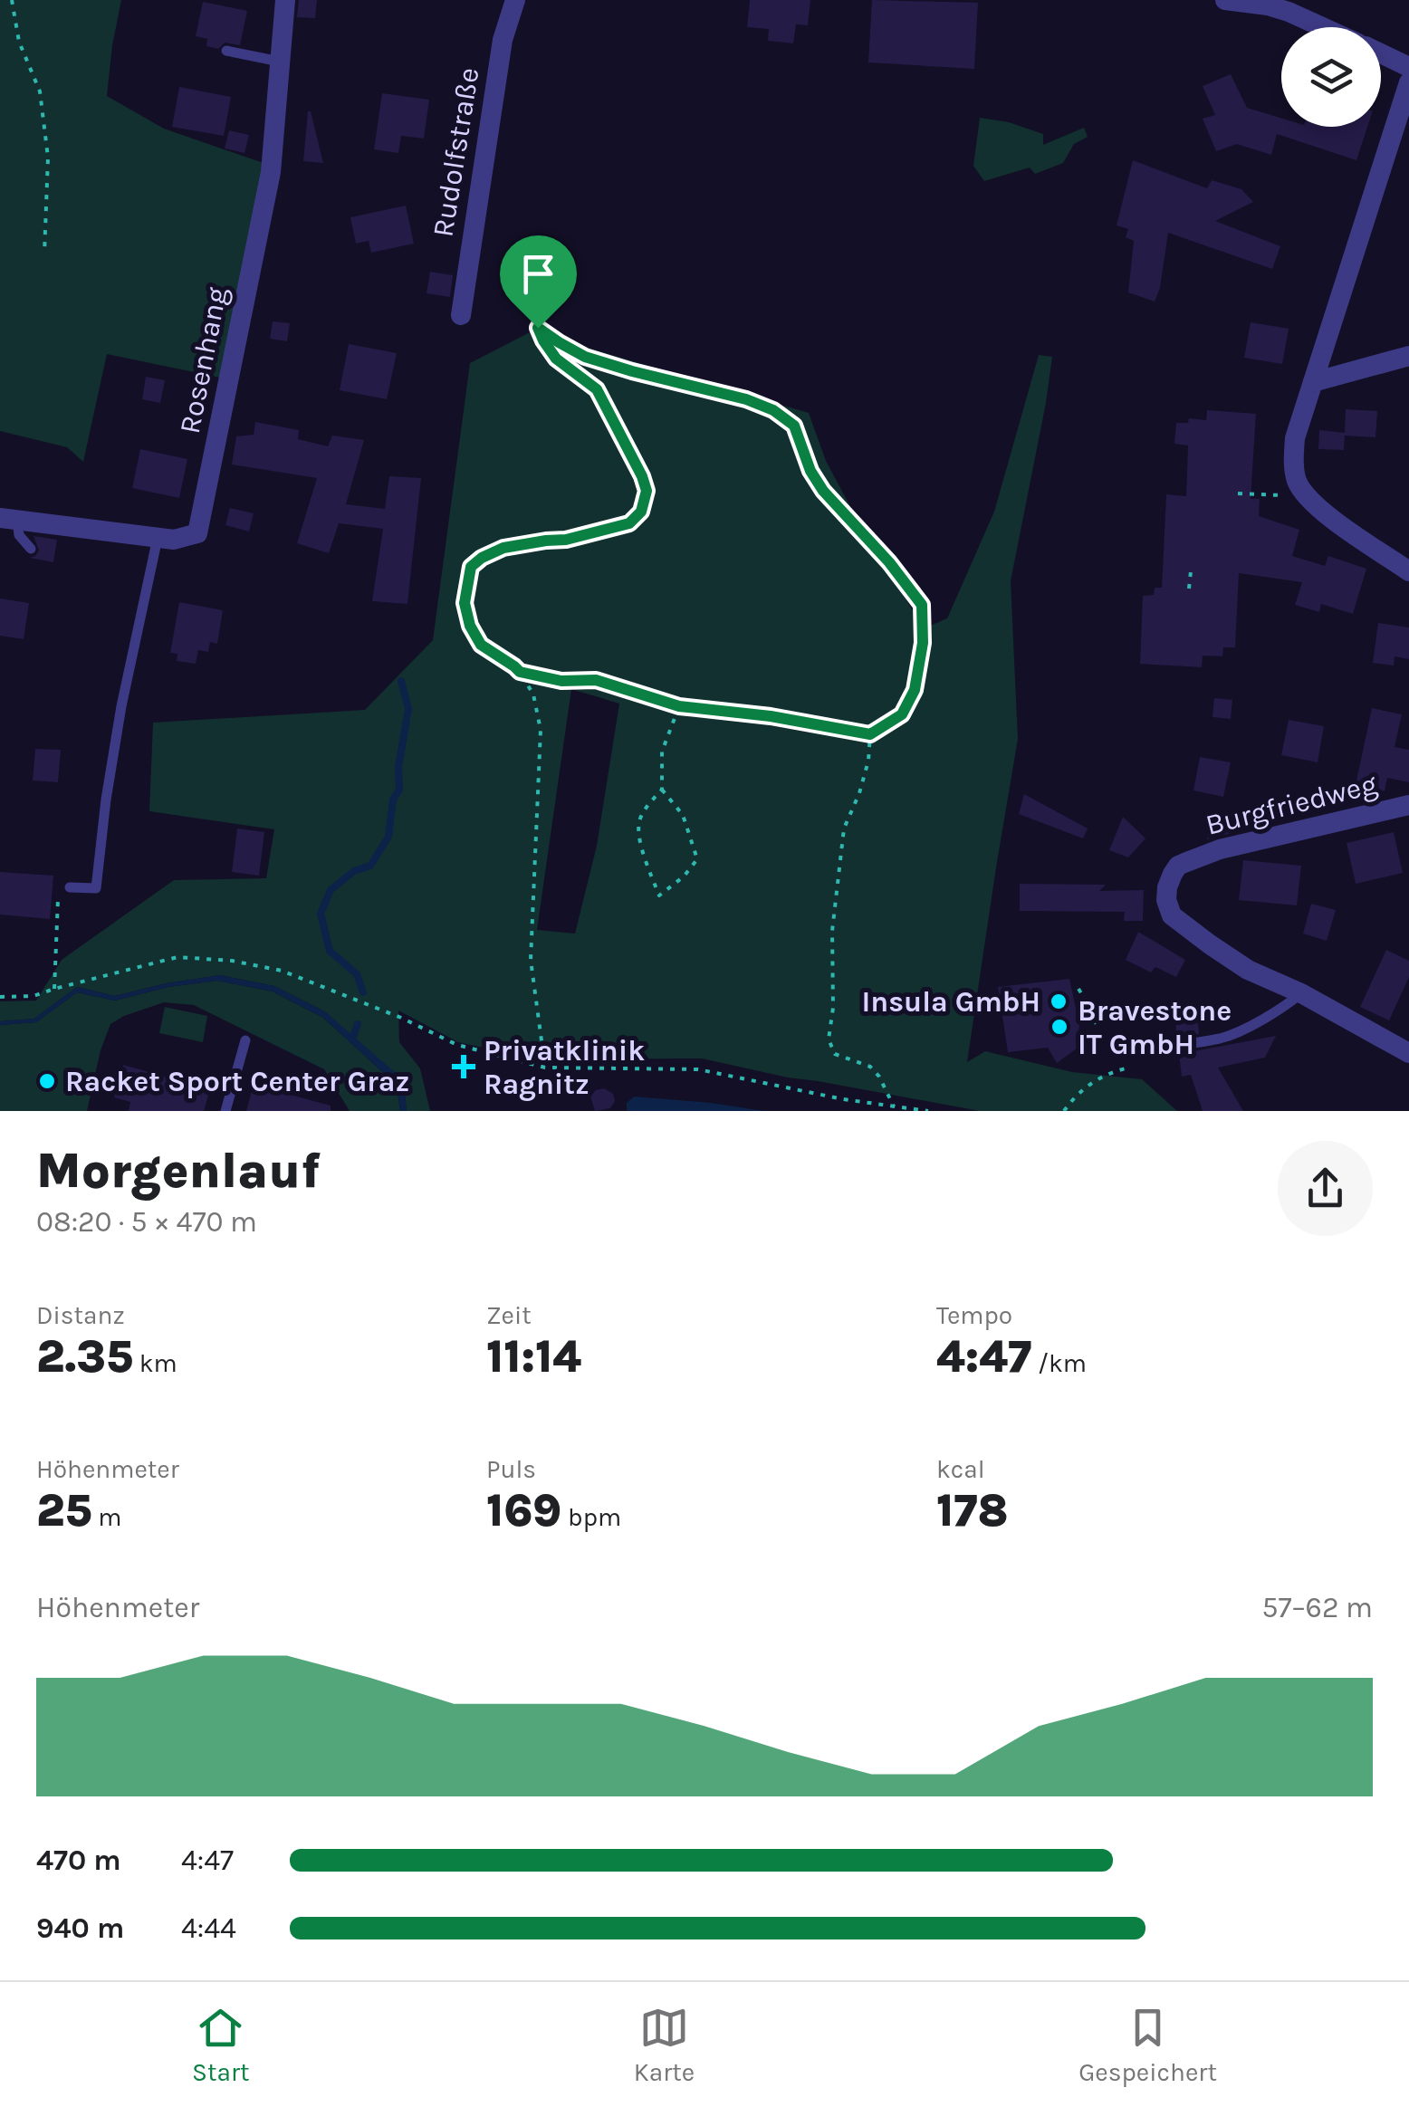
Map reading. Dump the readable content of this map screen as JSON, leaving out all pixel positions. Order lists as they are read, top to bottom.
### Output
{
  "streets": {
    "street": ["Rudolfstraße", "Rosenhang", "Burgfriedweg"]
  },
  "places": {
    "other": ["Insula GmbH", "Bravestone IT GmbH", "Racket Sport Center Graz"],
    "health": ["Privatklinik Ragnitz"]
  },
  "page": {
    "heading": ["Morgenlauf", "08:20 · 5 × 470 m"],
    "stats": [
      ["Distanz", "2.35 km"],
      ["Zeit", "11:14"],
      ["Tempo", "4:47 /km"],
      ["Höhenmeter", "25 m"],
      ["Puls", "169 bpm"],
      ["kcal", "178"]
    ],
    "chart": ["Höhenmeter", "57–62 m"],
    "list": [
      {
        "name": "470 m",
        "note": "4:47"
      },
      {
        "name": "940 m",
        "note": "4:44"
      }
    ],
    "tabs": ["Start", "Karte", "Gespeichert"]
  }
}
